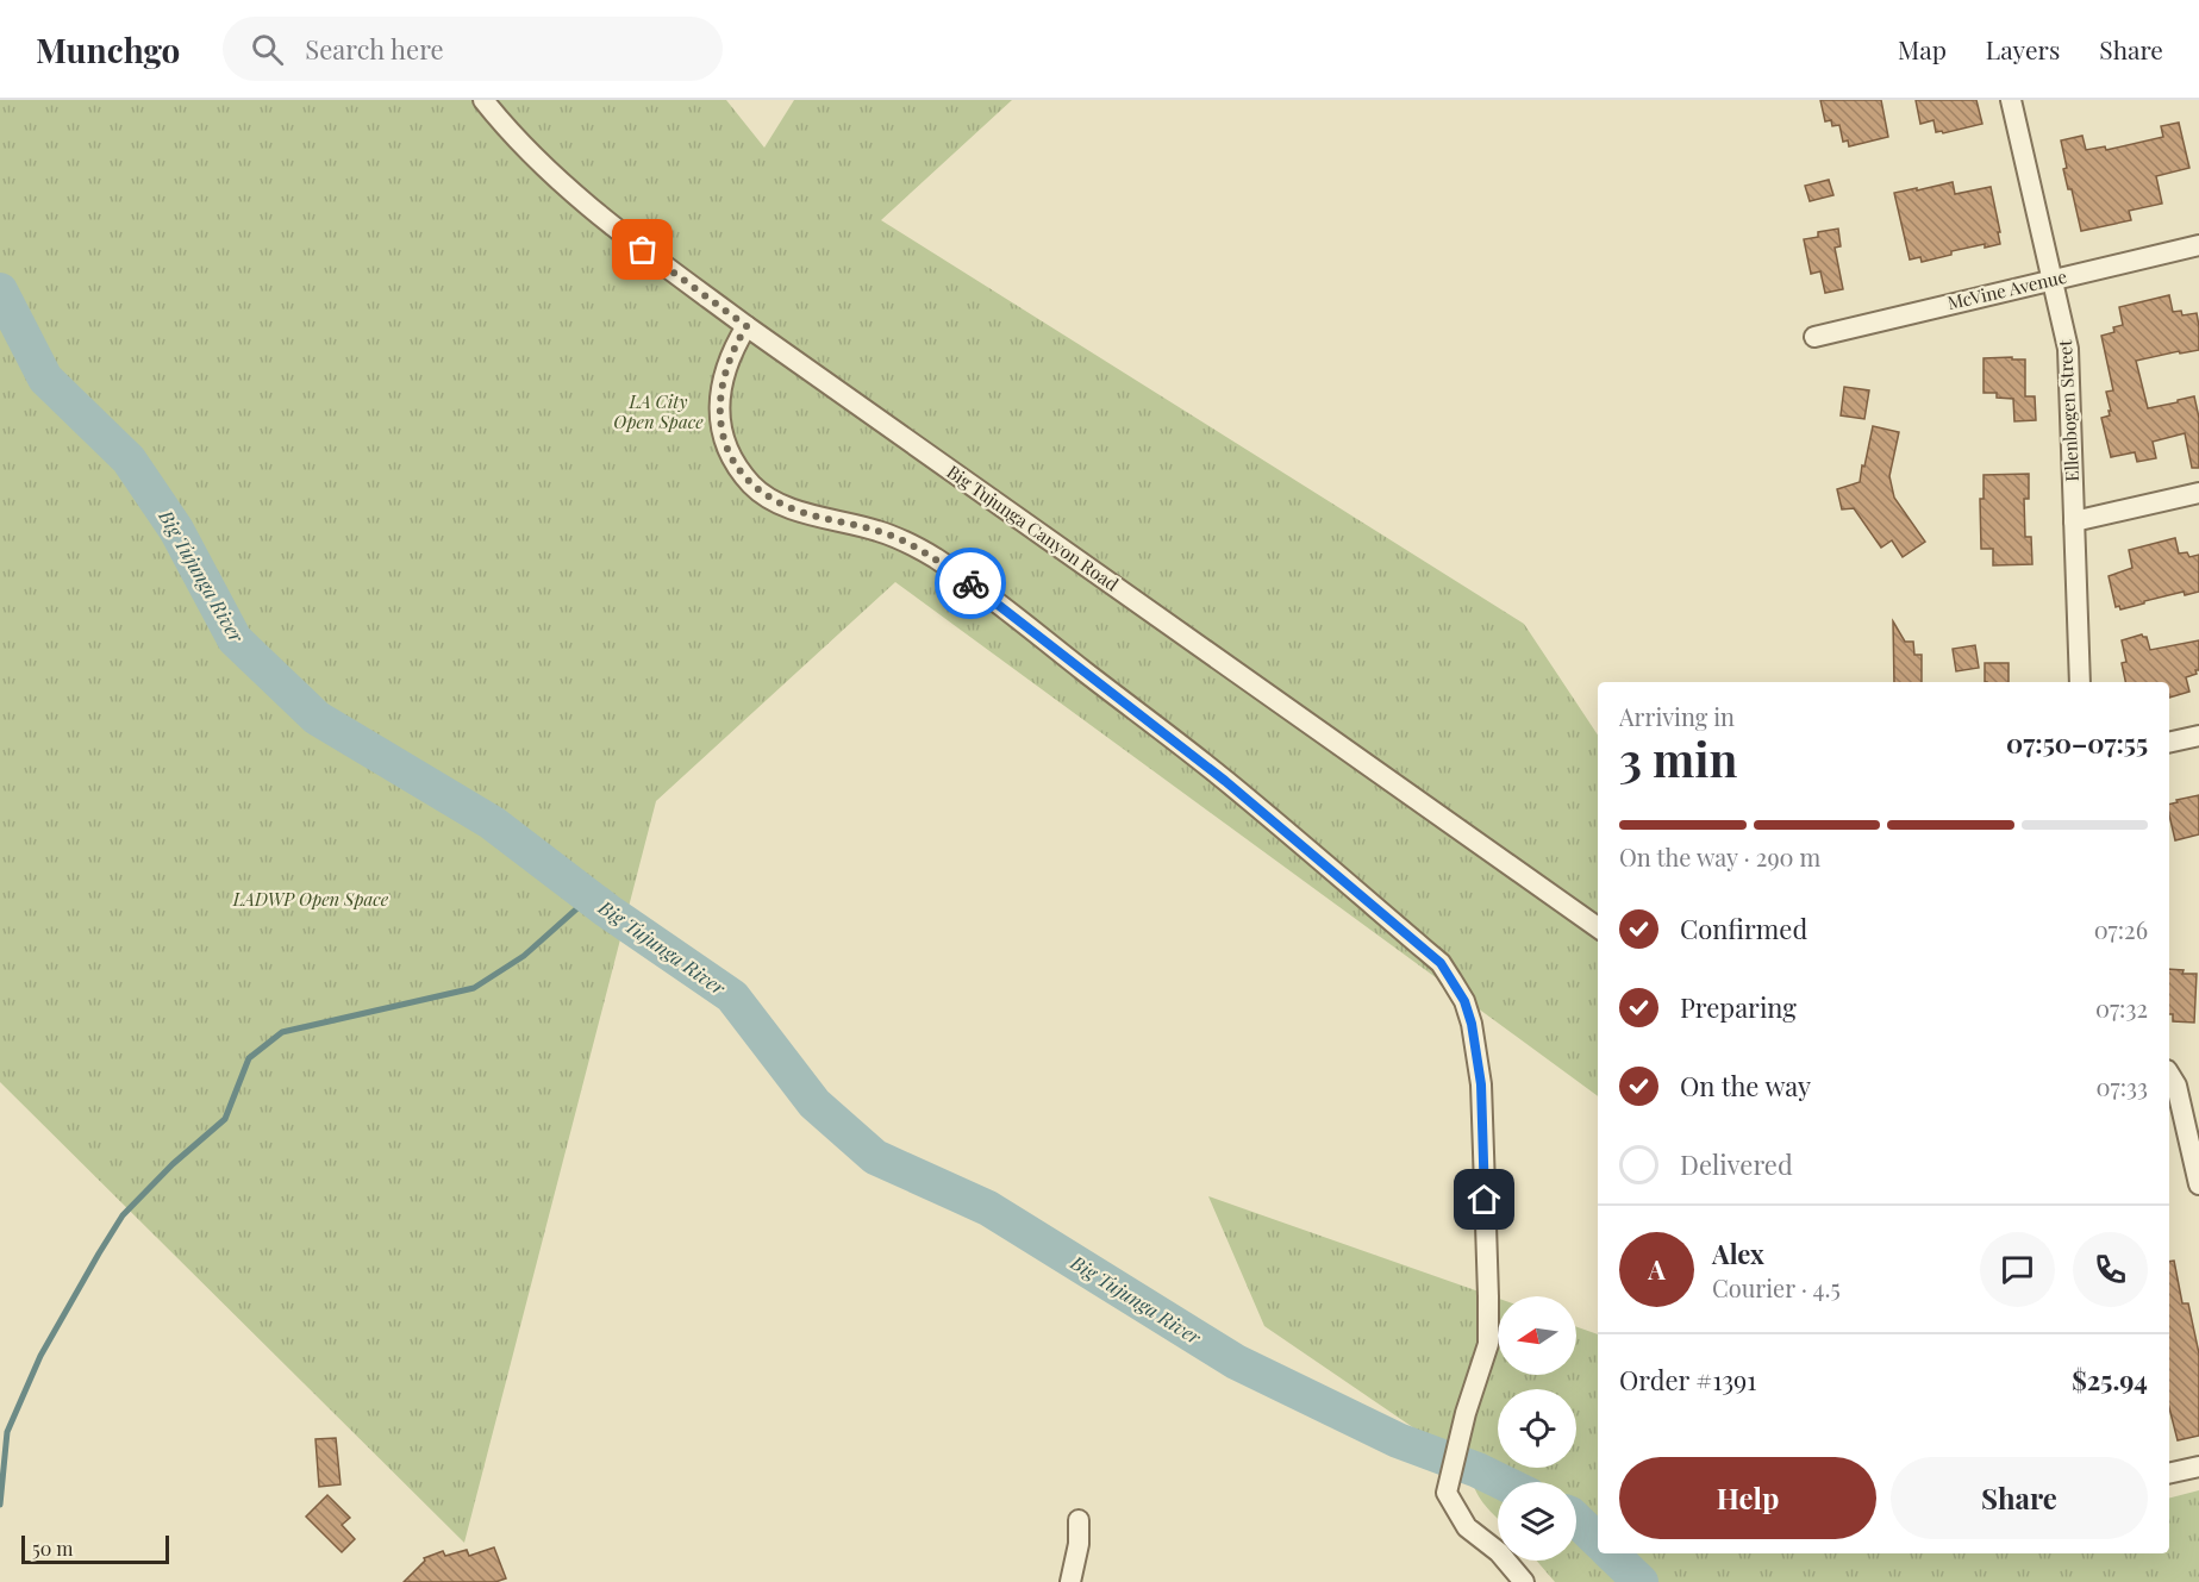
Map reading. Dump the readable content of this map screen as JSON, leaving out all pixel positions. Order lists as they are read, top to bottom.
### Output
{
  "streets": {
    "street": ["McVine Avenue", "Ellenbogen Street", "Big Tujunga Canyon Road"]
  },
  "crossings": [
    ["McVine Avenue", "Ellenbogen Street"]
  ],
  "water": ["Big Tujunga River"],
  "parks": ["LA City Open Space", "LADWP Open Space"],
  "scale_bar": "50 m",
  "north": "left",
  "page": {
    "header": "Munchgo",
    "search": "Search here",
    "nav": ["Map", "Layers", "Share"],
    "heading": ["3 min", "Arriving in", "07:50–07:55"],
    "panel": [
      "Alex",
      "Courier · 4.5",
      "Order #1391",
      "$25.94"
    ],
    "bar": "On the way · 290 m",
    "list": [
      ["Confirmed", "07:26"],
      ["Preparing", "07:32"],
      ["On the way", "07:33"],
      "Delivered"
    ],
    "round": "A",
    "buttons": ["Help", "Share"],
    "scale": "50 m"
  }
}
